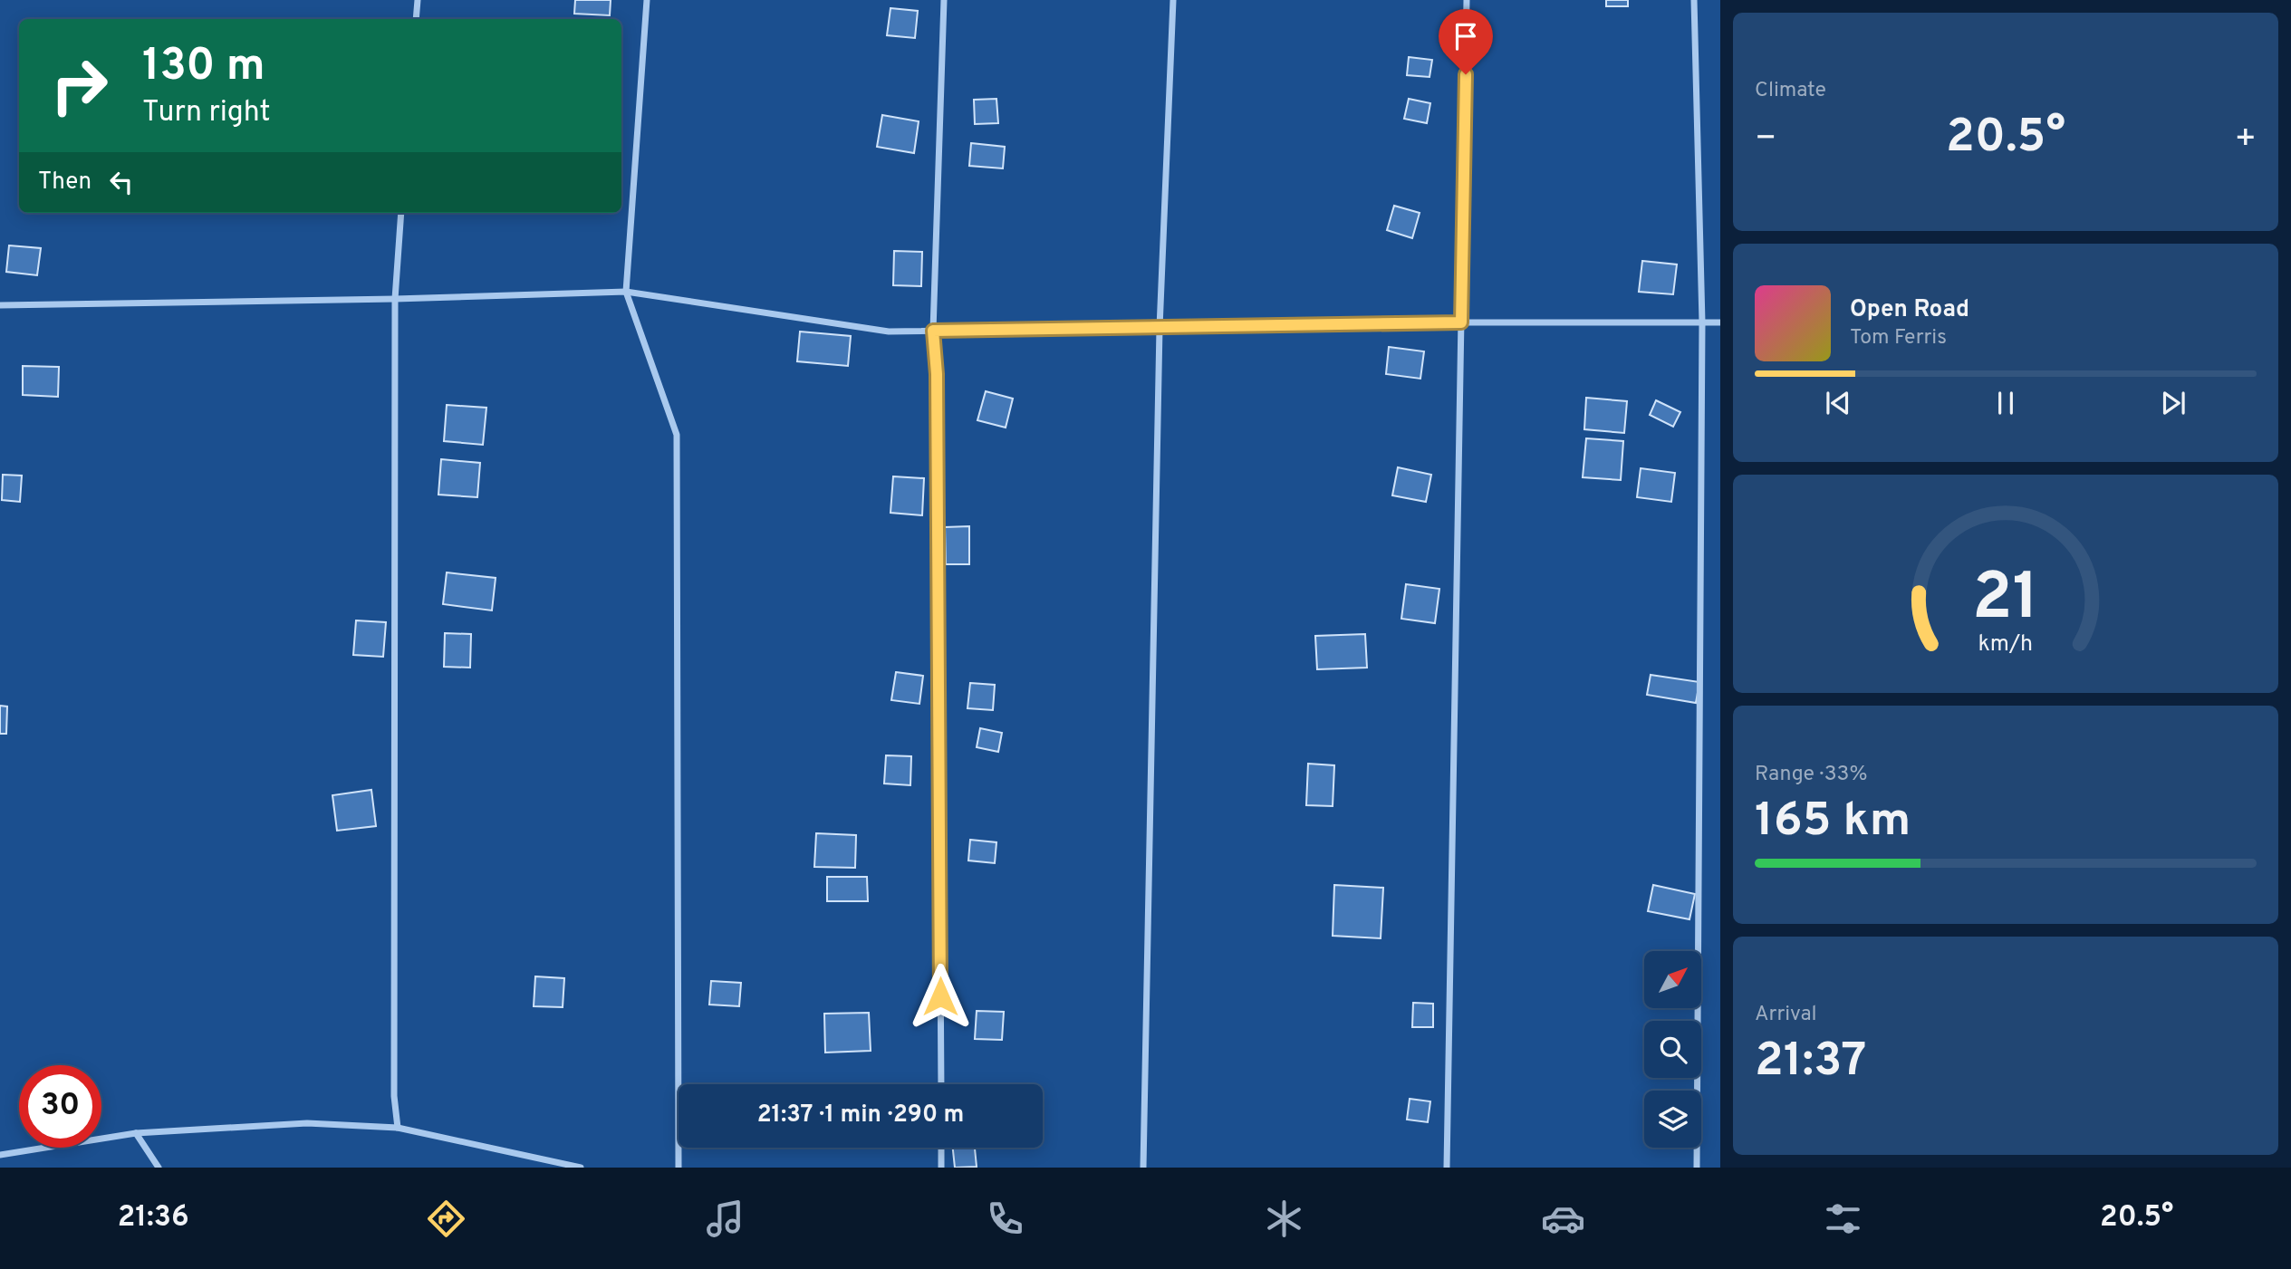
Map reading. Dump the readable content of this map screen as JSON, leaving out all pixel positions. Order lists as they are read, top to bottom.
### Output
{
  "north": "top right",
  "page": {
    "tile": [
      "Climate",
      ["Range · 33%", "165 km"],
      ["Arrival", "21:37"]
    ],
    "turn": ["130 m", "Turn right"],
    "heat": ["−", "20.5°", "+"],
    "then": "Then",
    "song": ["Open Road", "Tom Ferris"],
    "limit": "30",
    "trip": "21:37 · 1 min · 290 m",
    "tabs": ["21:36", "20.5°"],
    "gauge": ["21", "km/h"]
  }
}
